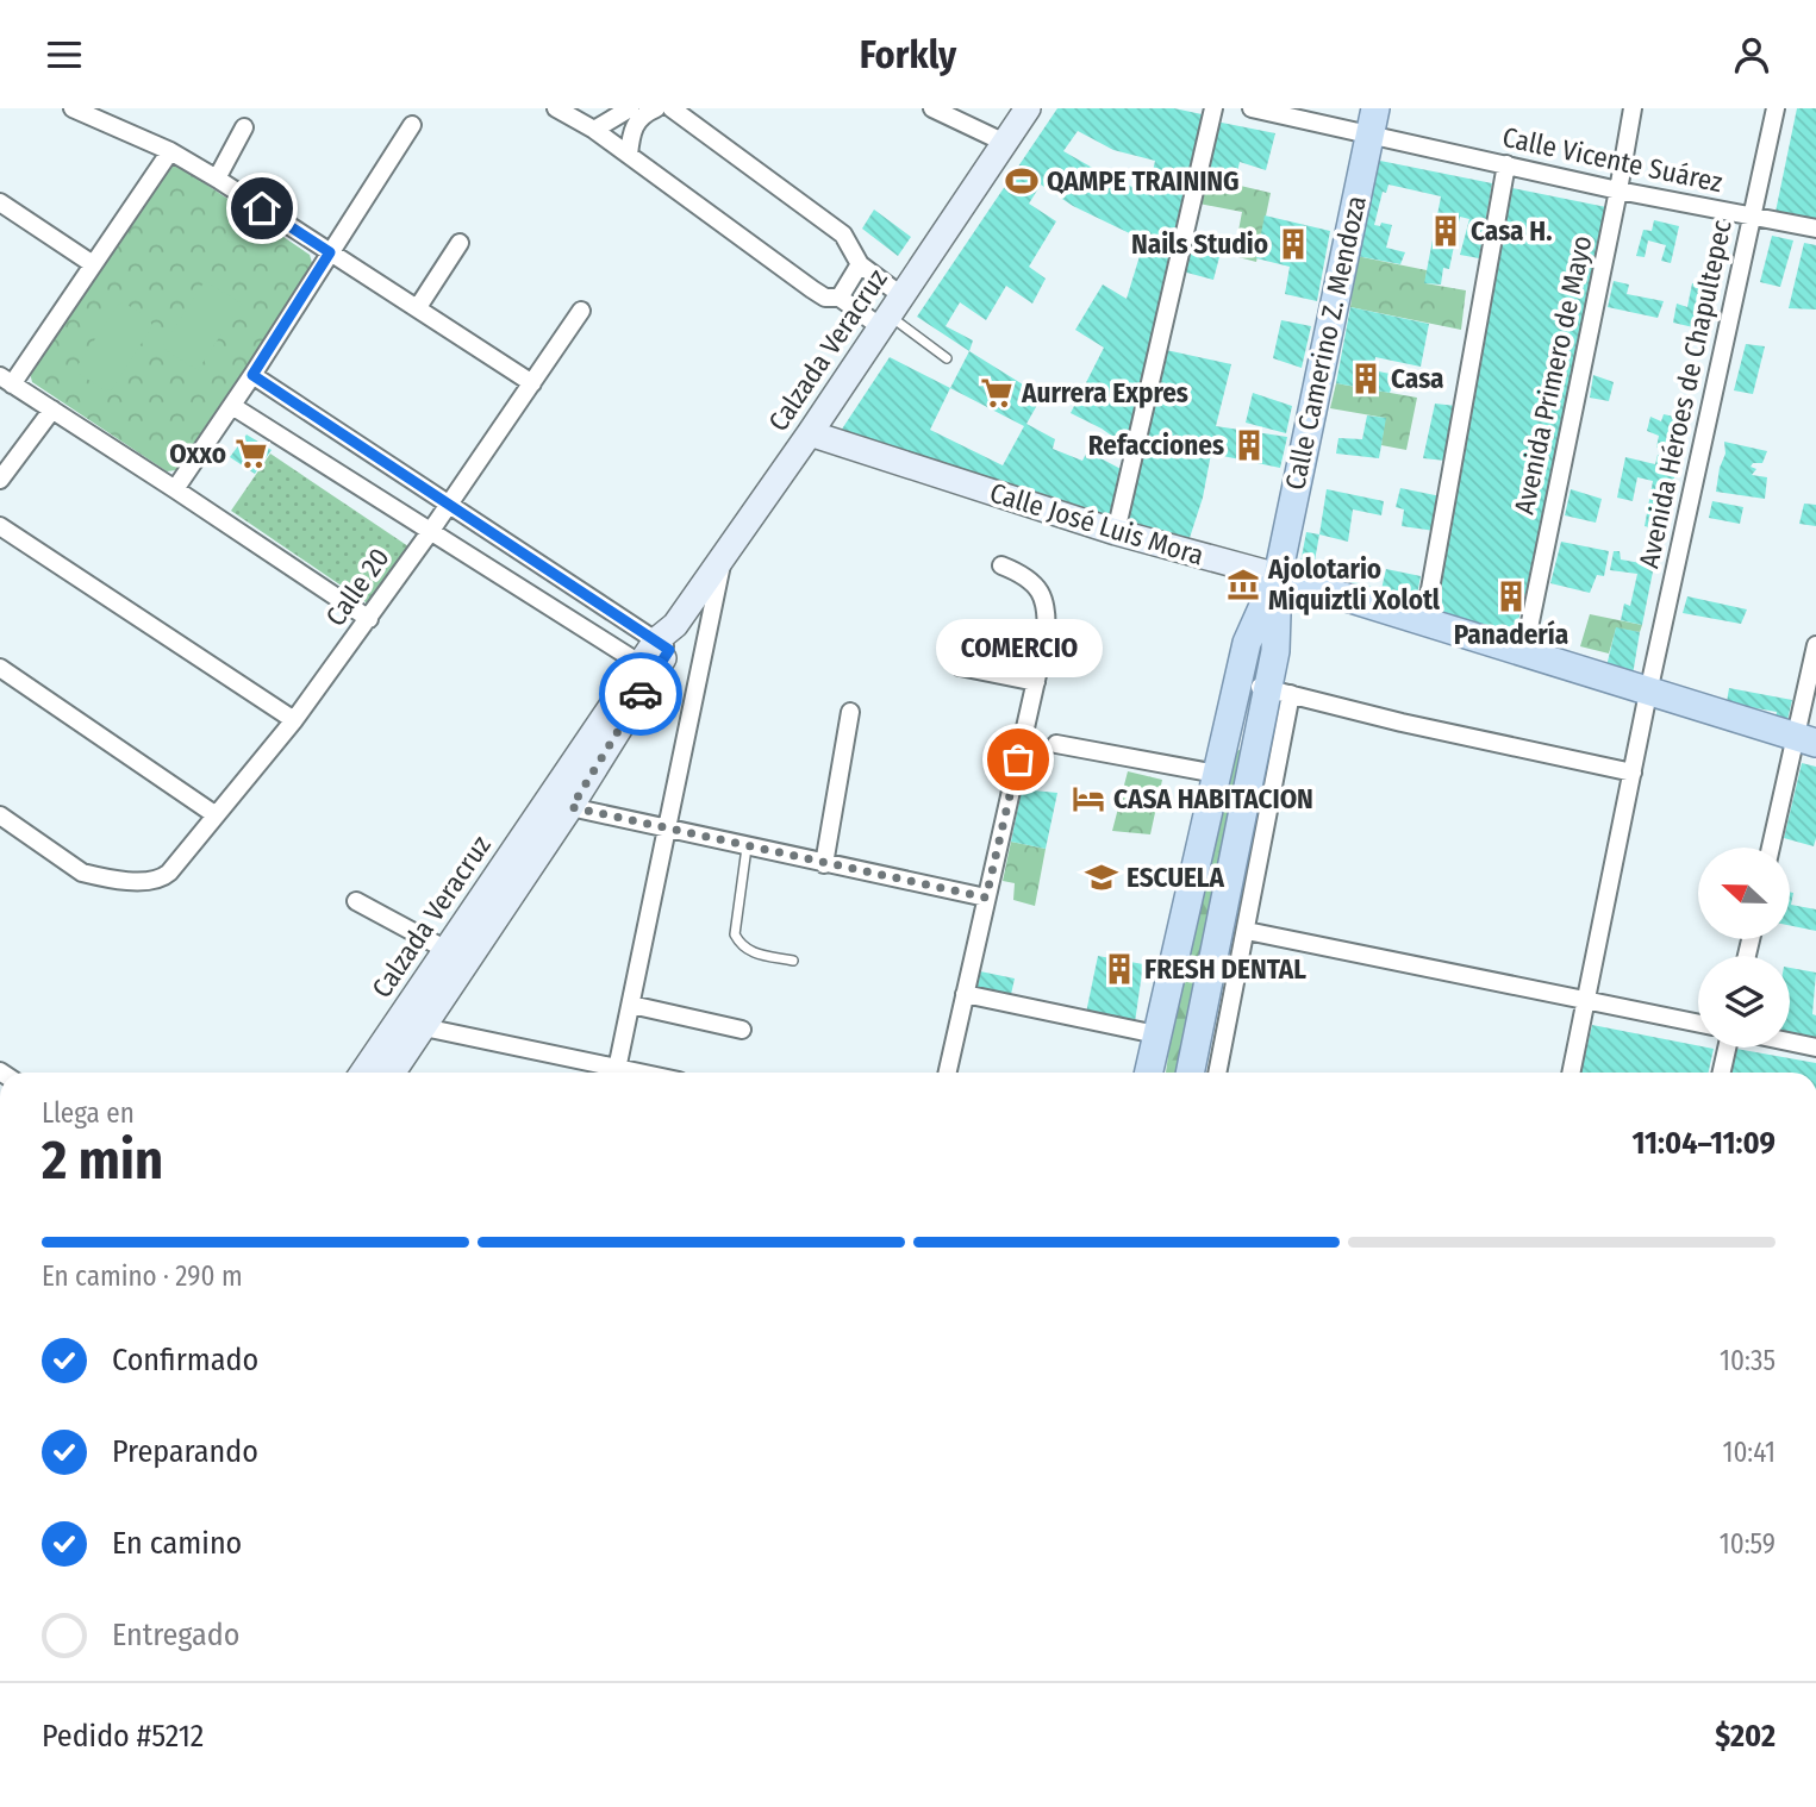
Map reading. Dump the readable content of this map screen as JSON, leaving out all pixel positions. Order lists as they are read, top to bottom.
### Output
{
  "streets": {
    "main road": ["Calle Camerino Z. Mendoza", "Calle José Luis Mora"],
    "street": [
      "Calle Vicente Suárez",
      "Calzada Veracruz",
      "Avenida Primero de Mayo",
      "Avenida Héroes de Chapultepec",
      "Calle 20"
    ]
  },
  "crossings": [
    ["Calle Vicente Suárez", "Calle Camerino Z. Mendoza"],
    ["Calle Vicente Suárez", "Avenida Primero de Mayo"],
    ["Calle Vicente Suárez", "Avenida Héroes de Chapultepec"],
    ["Calle Camerino Z. Mendoza", "Calle José Luis Mora"],
    ["Calzada Veracruz", "Calle José Luis Mora"],
    ["Avenida Primero de Mayo", "Calle José Luis Mora"],
    ["Avenida Héroes de Chapultepec", "Calle José Luis Mora"]
  ],
  "places": {
    "sports": ["QAMPE TRAINING"],
    "building": [
      "Casa H.",
      "Nails Studio",
      "Casa",
      "Refacciones",
      "Panadería",
      "FRESH DENTAL"
    ],
    "supermarket": ["Aurrera Expres", "Oxxo"],
    "museum": ["Ajolotario Miquiztli Xolotl"],
    "other": ["COMERCIO"],
    "hotel": ["CASA HABITACION"],
    "school or university": ["ESCUELA"]
  },
  "north": "left",
  "page": {
    "header": "Forkly",
    "bubble": "COMERCIO",
    "heading": ["2 min", "Llega en", "11:04–11:09"],
    "panel": ["Pedido #5212", "$202"],
    "bar": "En camino · 290 m",
    "list": [
      ["Confirmado", "10:35"],
      ["Preparando", "10:41"],
      ["En camino", "10:59"],
      "Entregado"
    ]
  }
}
